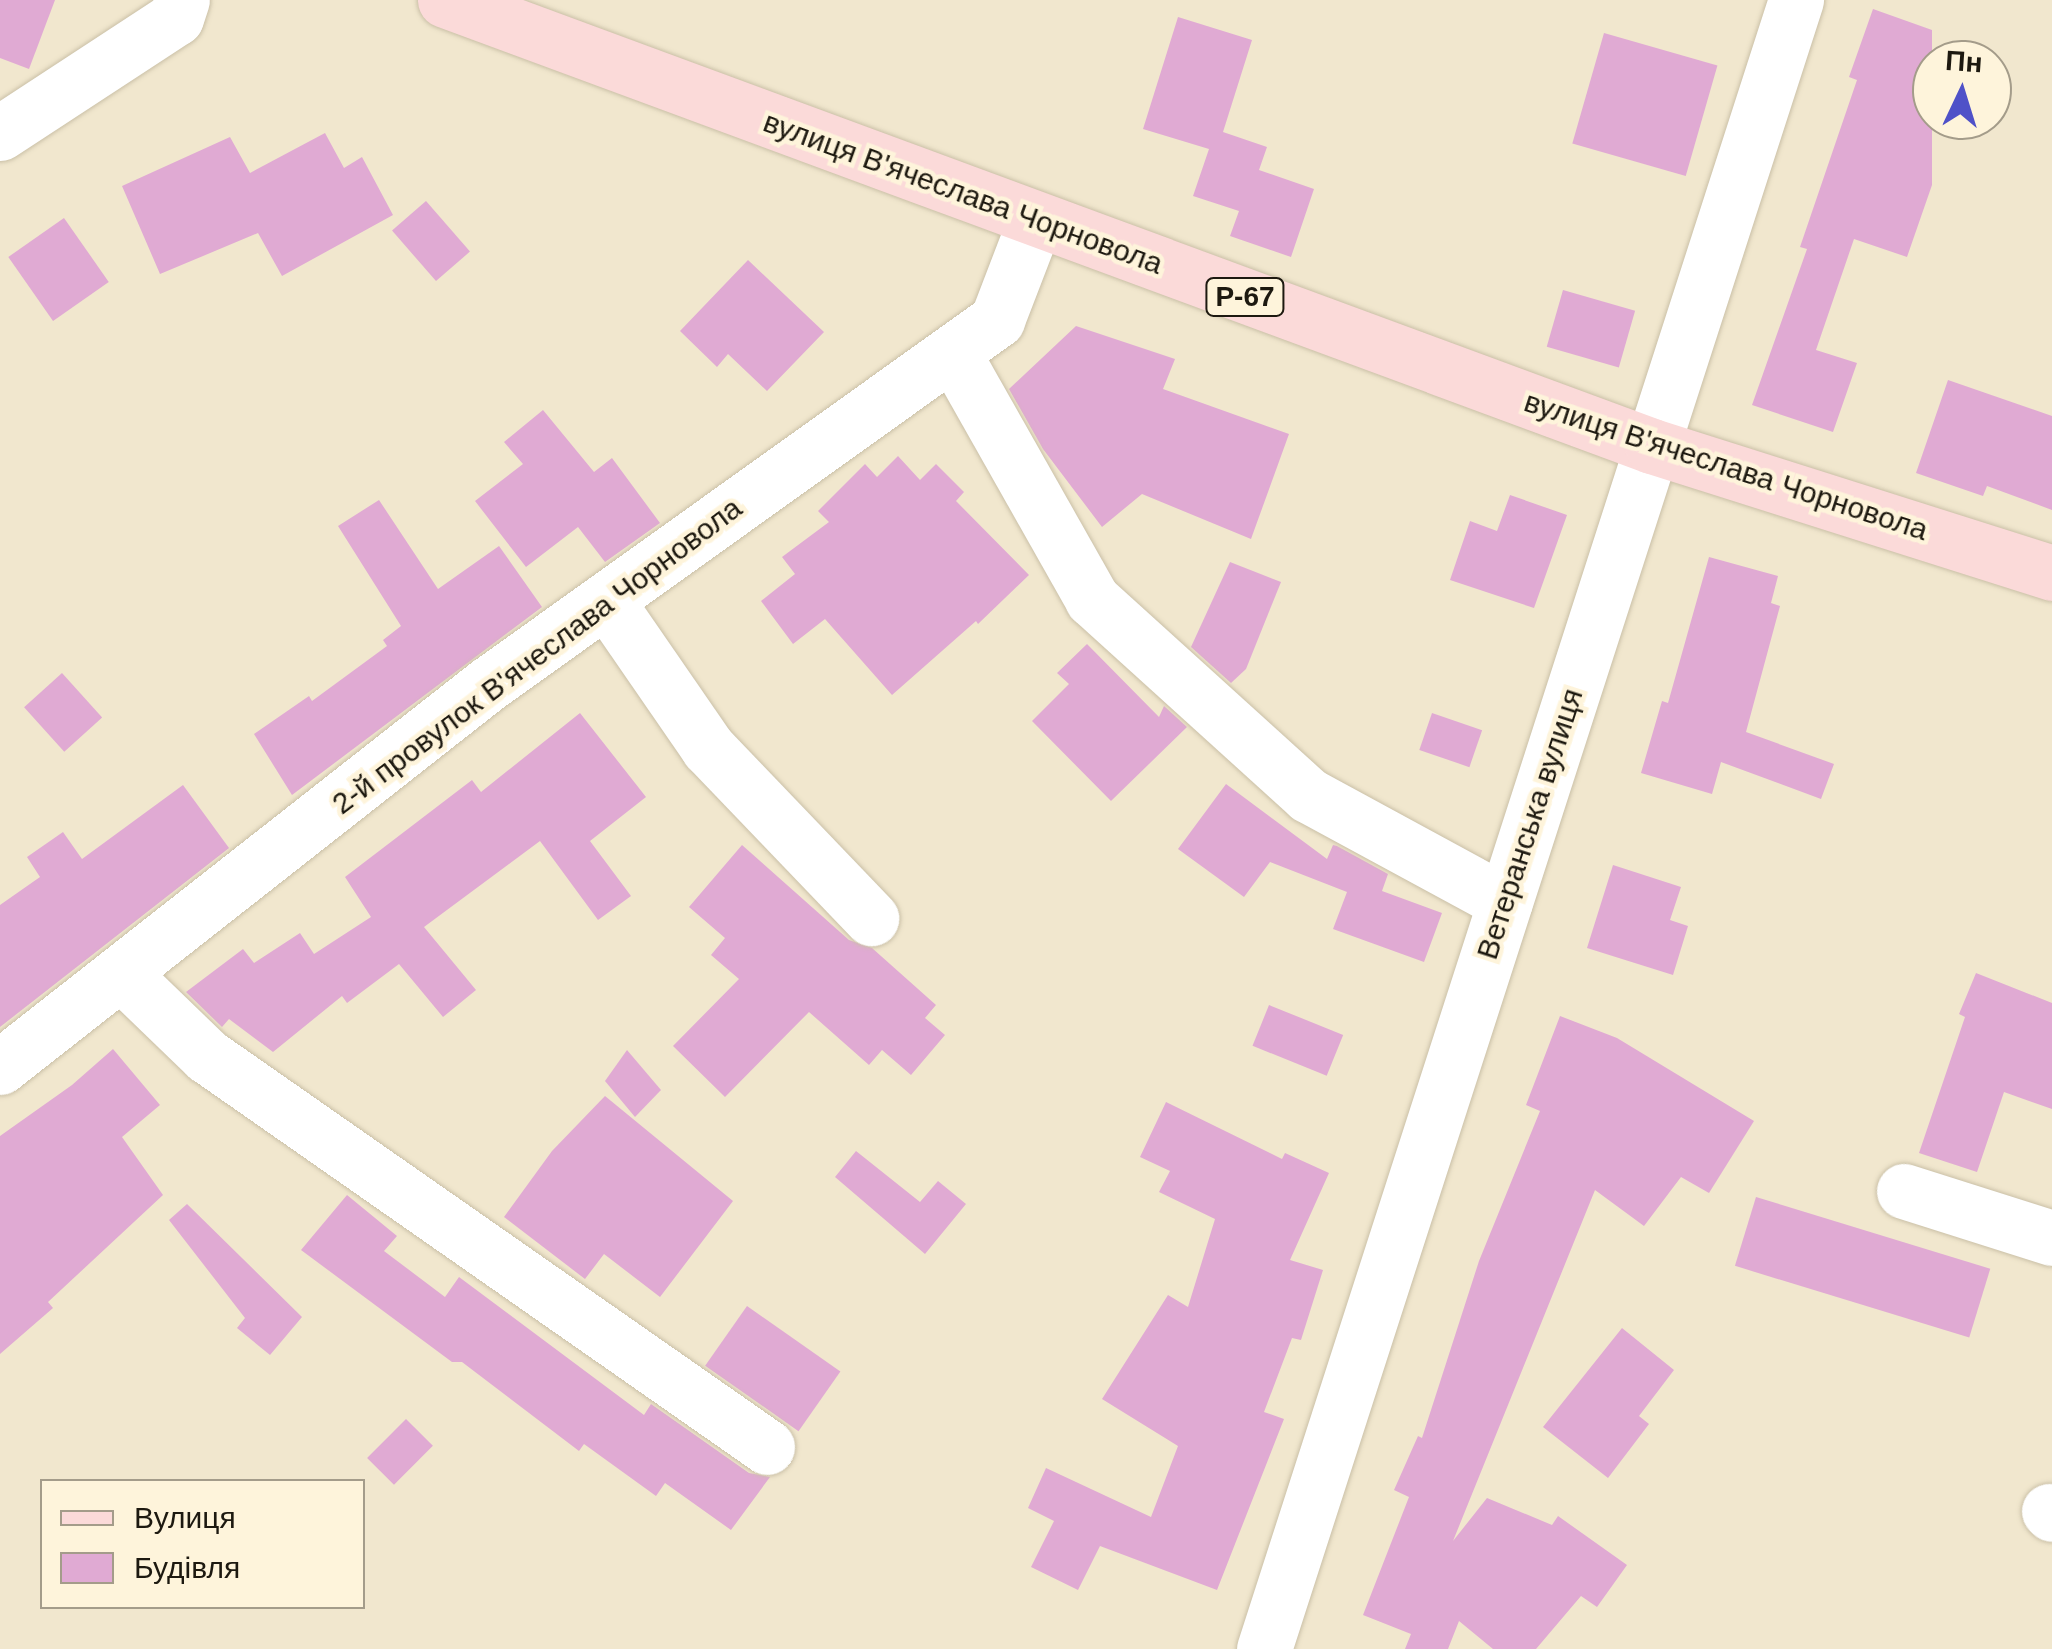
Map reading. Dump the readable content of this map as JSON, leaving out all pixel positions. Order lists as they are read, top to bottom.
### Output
{
  "streets": {
    "main road": ["вулиця В'ячеслава Чорновола", "Р-67"],
    "street": ["2-й провулок В'ячеслава Чорновола", "Ветеранська вулиця"]
  },
  "crossings": [
    ["вулиця В'ячеслава Чорновола", "2-й провулок В'ячеслава Чорновола"],
    ["вулиця В'ячеслава Чорновола", "Ветеранська вулиця"]
  ],
  "legend": ["Вулиця", "Будівля"],
  "north": "top"
}
